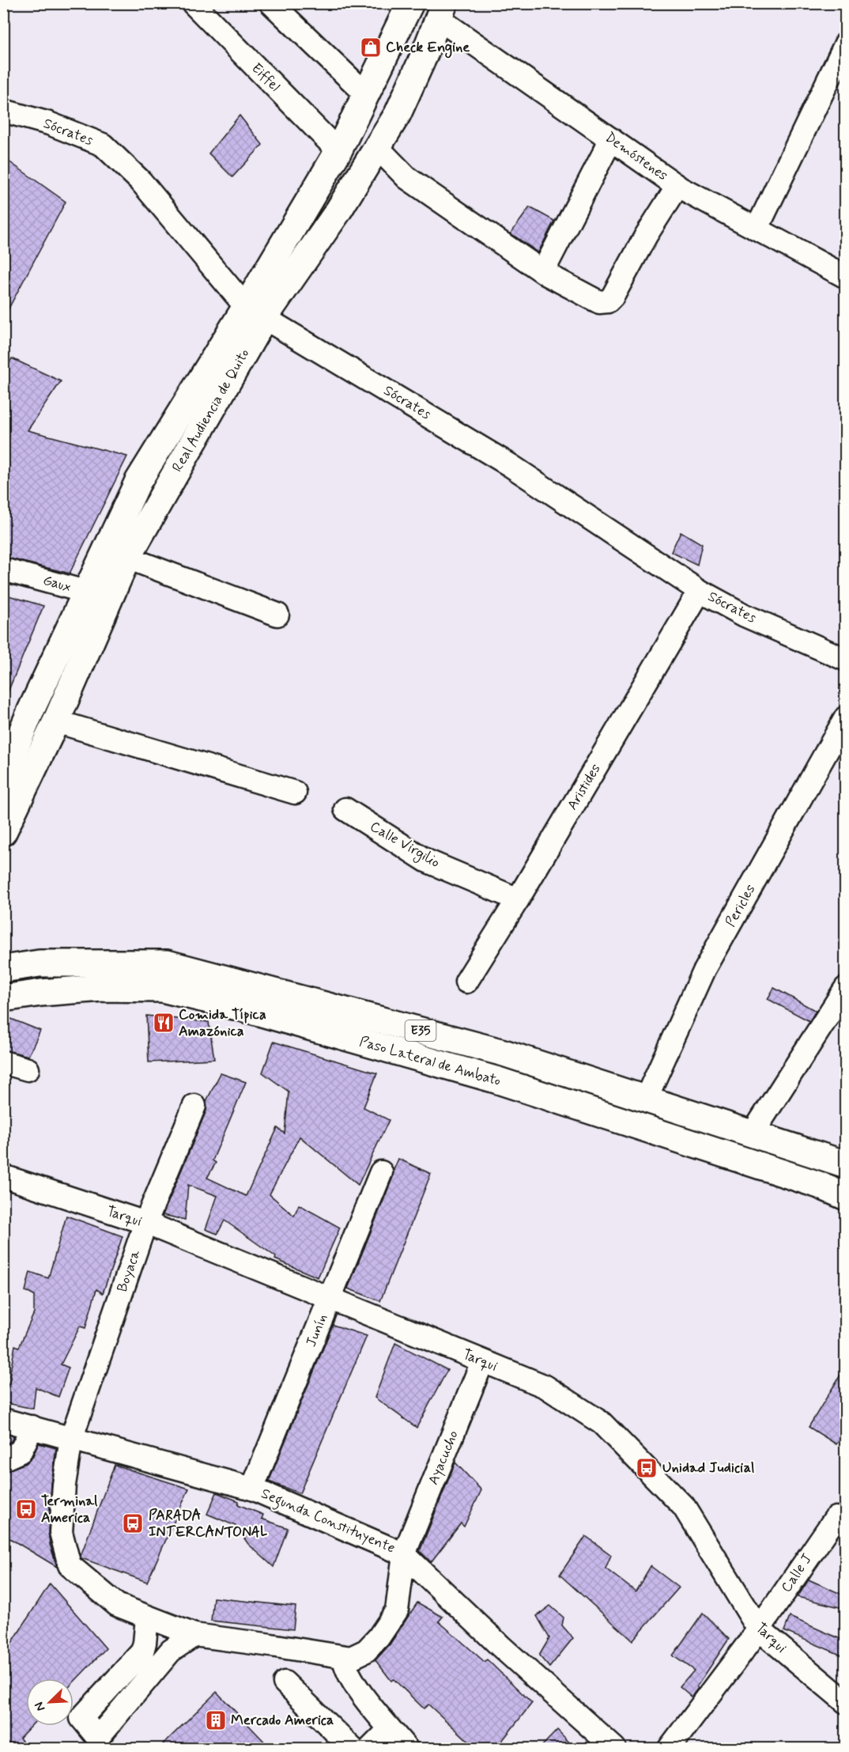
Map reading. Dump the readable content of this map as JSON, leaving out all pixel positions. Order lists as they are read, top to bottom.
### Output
{
  "streets": {
    "main road": ["Real Audiencia de Quito", "E35", "Paso Lateral de Ambato"],
    "street": [
      "Eiffel",
      "Sócrates",
      "Demóstenes",
      "Gaux",
      "Aristides",
      "Calle Virgilio",
      "Pericles",
      "Tarqui",
      "Boyaca",
      "Junín",
      "Ayacucho",
      "Segunda Constituyente",
      "Calle J"
    ]
  },
  "crossings": [
    ["Eiffel", "Real Audiencia de Quito"],
    ["Sócrates", "Real Audiencia de Quito"],
    ["Sócrates", "Aristides"],
    ["Demóstenes", "Real Audiencia de Quito"],
    ["Real Audiencia de Quito", "Gaux"],
    ["Aristides", "Calle Virgilio"],
    ["Pericles", "Paso Lateral de Ambato"],
    ["Tarqui", "Boyaca"],
    ["Tarqui", "Junín"],
    ["Tarqui", "Ayacucho"],
    ["Tarqui", "Calle J"],
    ["Boyaca", "Ayacucho"],
    ["Boyaca", "Segunda Constituyente"],
    ["Junín", "Segunda Constituyente"],
    ["Ayacucho", "Segunda Constituyente"]
  ],
  "places": {
    "shop": ["Check Engine"],
    "restaurant": ["Comida Típica Amazónica"],
    "bus stop": ["Unidad Judicial", "Terminal America", "PARADA INTERCANTONAL"],
    "building": ["Mercado America"]
  },
  "north": "bottom left"
}
